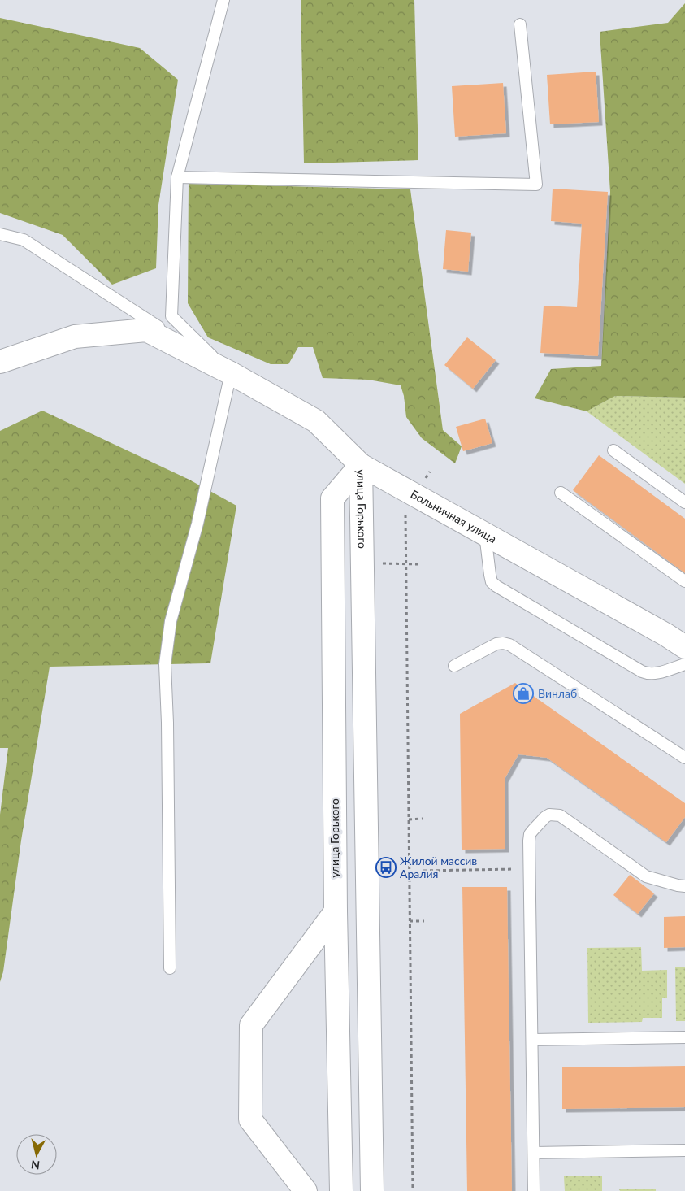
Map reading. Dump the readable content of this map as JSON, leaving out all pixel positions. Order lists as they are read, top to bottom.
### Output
{
  "streets": {
    "main road": ["улица Горького", "Больничная улица"]
  },
  "crossings": [
    ["улица Горького", "Больничная улица"]
  ],
  "places": {
    "shop": ["Винлаб"],
    "bus stop": ["Жилой массив Аралия"]
  },
  "north": "bottom"
}
